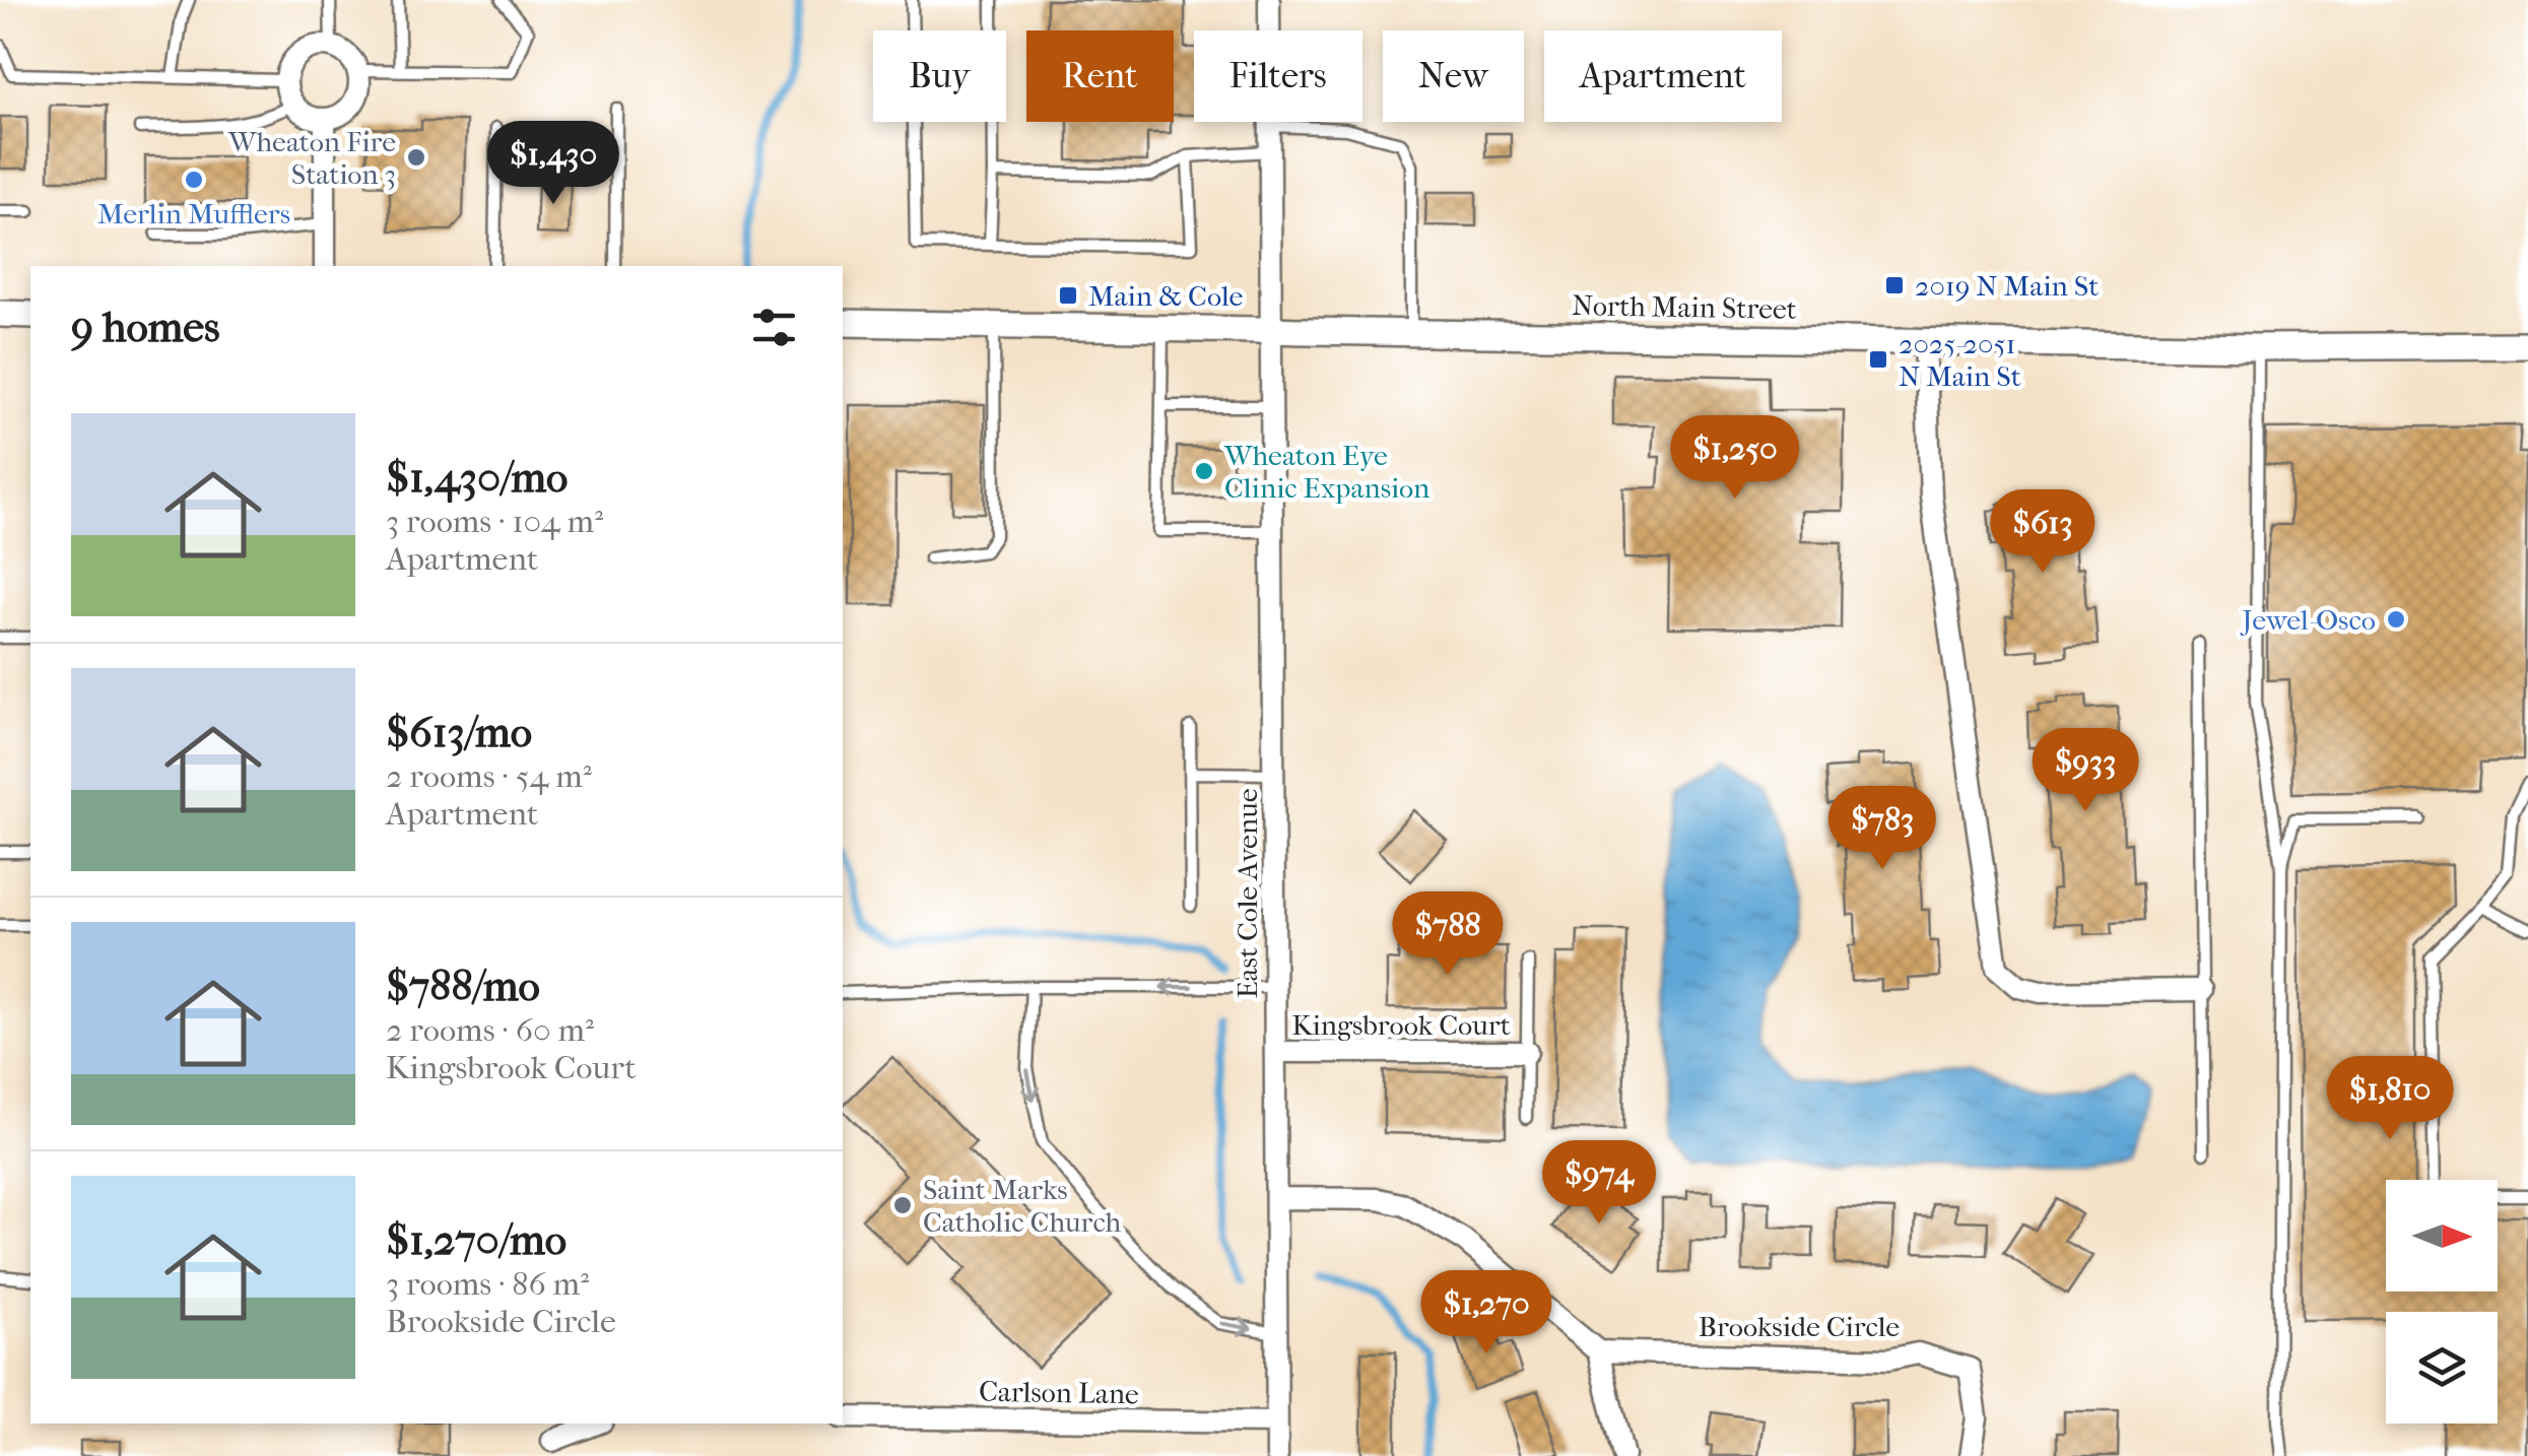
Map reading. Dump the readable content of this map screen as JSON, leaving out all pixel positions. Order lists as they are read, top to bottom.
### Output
{
  "streets": {
    "street": [
      "North Main Street",
      "East Cole Avenue",
      "Kingsbrook Court",
      "Brookside Circle",
      "Carlson Lane"
    ]
  },
  "crossings": [
    ["North Main Street", "East Cole Avenue"],
    ["East Cole Avenue", "Kingsbrook Court"],
    ["East Cole Avenue", "Carlson Lane"]
  ],
  "places": {
    "other": [
      "Wheaton Fire Station 3",
      "Merlin Mufflers",
      "Wheaton Eye Clinic Expansion",
      "Jewel-Osco",
      "Saint Marks Catholic Church"
    ],
    "transit": ["2019 N Main St", "Main & Cole", "2025-2051 N Main St"]
  },
  "north": "right",
  "page": {
    "chip": [
      "Buy",
      "Rent",
      "Filters",
      "New",
      "Apartment"
    ],
    "price": [
      "$1,430",
      "$1,250",
      "$613",
      "$933",
      "$783",
      "$788",
      "$1,810",
      "$974",
      "$1,270"
    ],
    "heading": "9 homes",
    "list": [
      {
        "name": "$1,430/mo",
        "note": "3 rooms · 104 m² · Apartment"
      },
      {
        "name": "$613/mo",
        "note": "2 rooms · 54 m² · Apartment"
      },
      {
        "name": "$788/mo",
        "note": "2 rooms · 60 m² · Kingsbrook Court"
      },
      {
        "name": "$1,270/mo",
        "note": "3 rooms · 86 m² · Brookside Circle"
      }
    ]
  }
}
